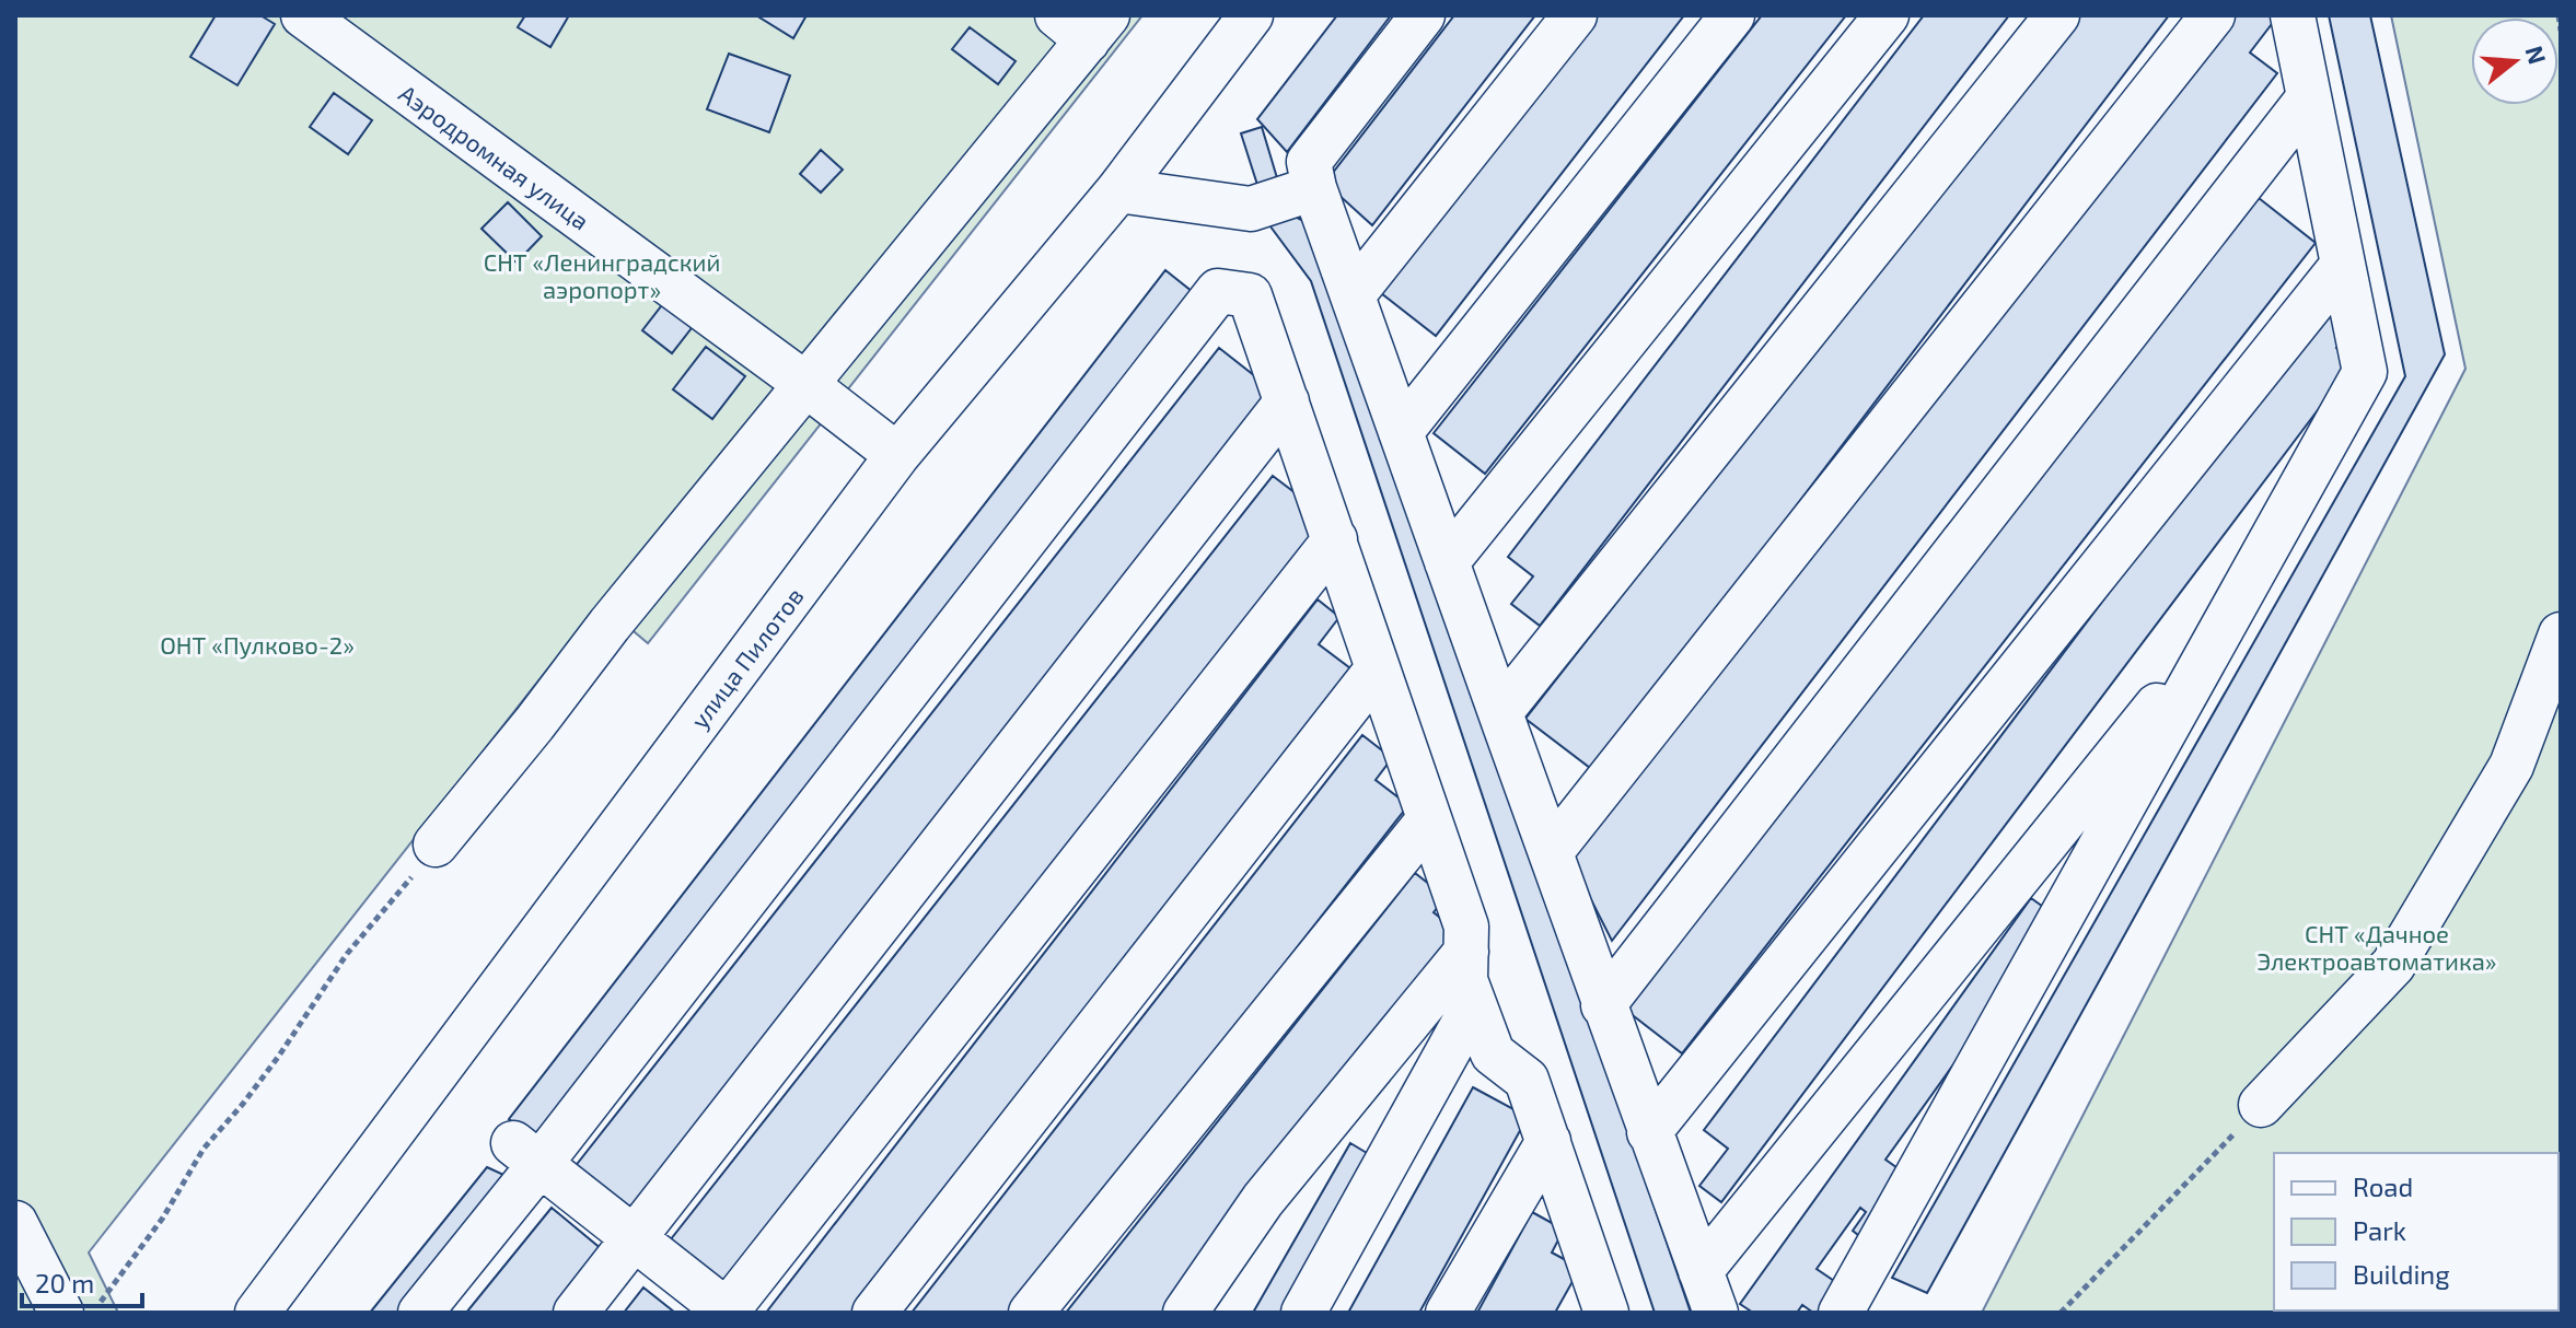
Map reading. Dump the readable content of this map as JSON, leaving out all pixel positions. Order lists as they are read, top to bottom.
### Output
{
  "streets": {
    "street": ["Аэродромная улица", "улица Пилотов"]
  },
  "crossings": [
    ["Аэродромная улица", "улица Пилотов"]
  ],
  "parks": ["СНТ «Ленинградский аэропорт»", "ОНТ «Пулково-2»", "СНТ «Дачное Электроавтоматика»"],
  "legend": ["Road", "Park", "Building"],
  "scale_bar": "20 m",
  "north": "right"
}
